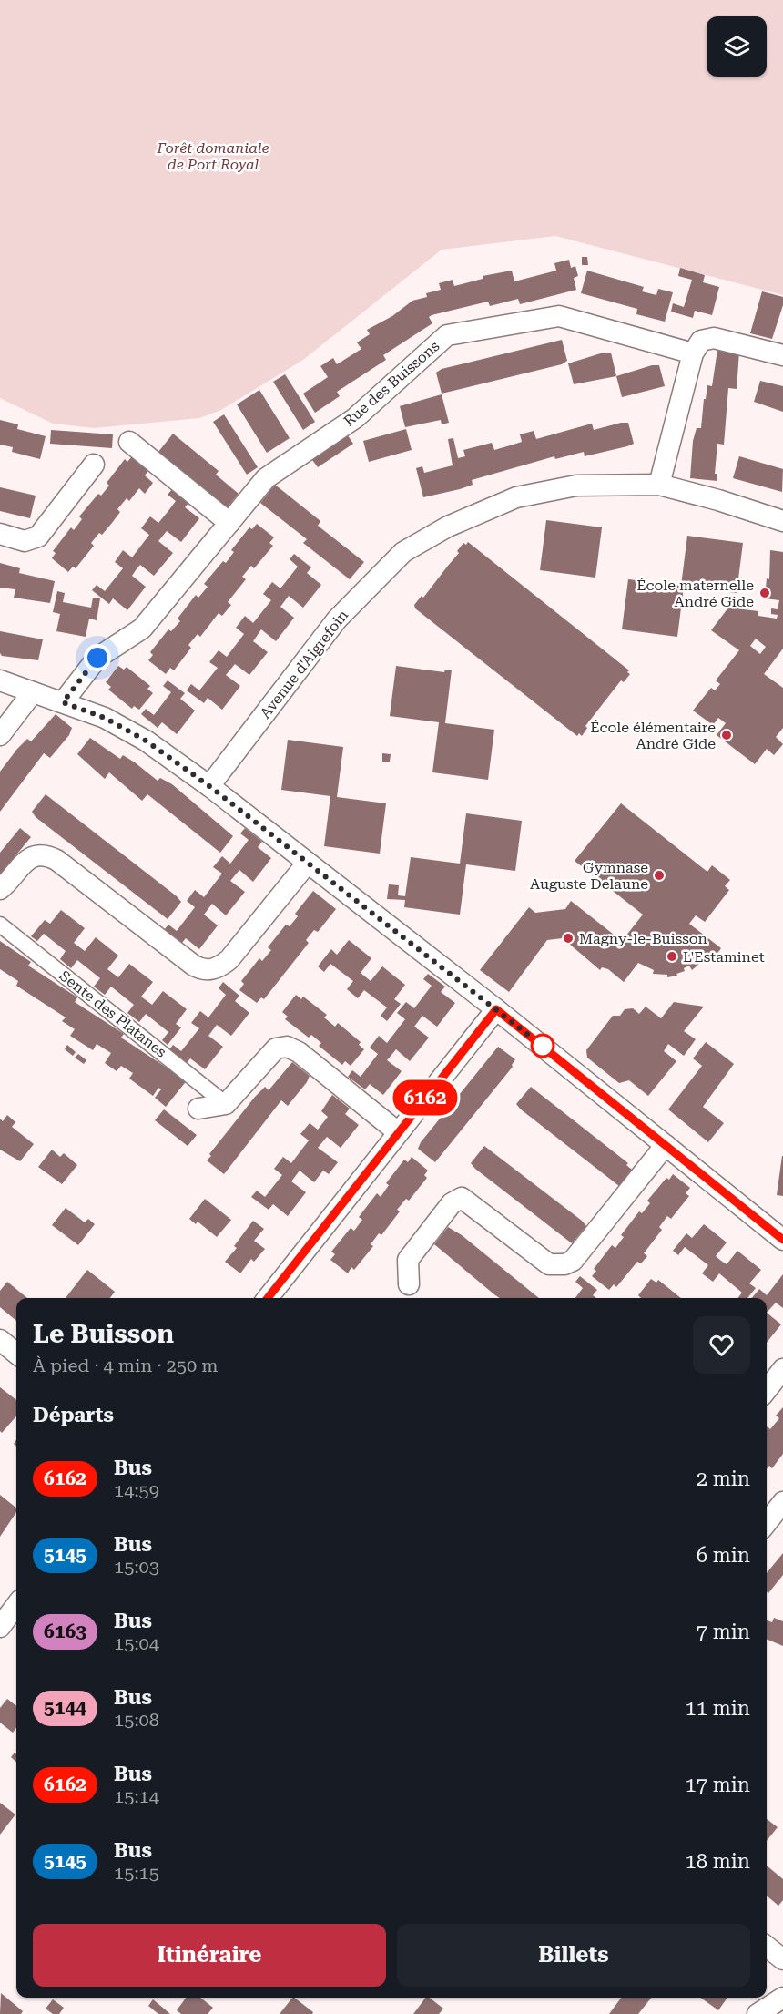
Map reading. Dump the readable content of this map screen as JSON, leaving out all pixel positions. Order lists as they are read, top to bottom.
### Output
{
  "streets": {
    "street": ["Rue des Buissons", "Avenue d'Aigrefoin", "Sente des Platanes"]
  },
  "parks": ["Forêt domaniale de Port Royal"],
  "places": [
    "École maternelle André Gide",
    "École élémentaire André Gide",
    "Gymnase Auguste Delaune",
    "Magny-le-Buisson",
    "L'Estaminet"
  ],
  "lines": ["bus line 6162"],
  "page": {
    "on_map": "6162",
    "heading": [
      ["Le Buisson", "À pied · 4 min · 250 m"],
      "Départs"
    ],
    "list": [
      {
        "mark": "6162",
        "name": "Bus",
        "note": "14:59",
        "value": "2 min"
      },
      {
        "mark": "5145",
        "name": "Bus",
        "note": "15:03",
        "value": "6 min"
      },
      {
        "mark": "6163",
        "name": "Bus",
        "note": "15:04",
        "value": "7 min"
      },
      {
        "mark": "5144",
        "name": "Bus",
        "note": "15:08",
        "value": "11 min"
      },
      {
        "mark": "6162",
        "name": "Bus",
        "note": "15:14",
        "value": "17 min"
      },
      {
        "mark": "5145",
        "name": "Bus",
        "note": "15:15",
        "value": "18 min"
      }
    ],
    "buttons": ["Itinéraire", "Billets"]
  }
}
